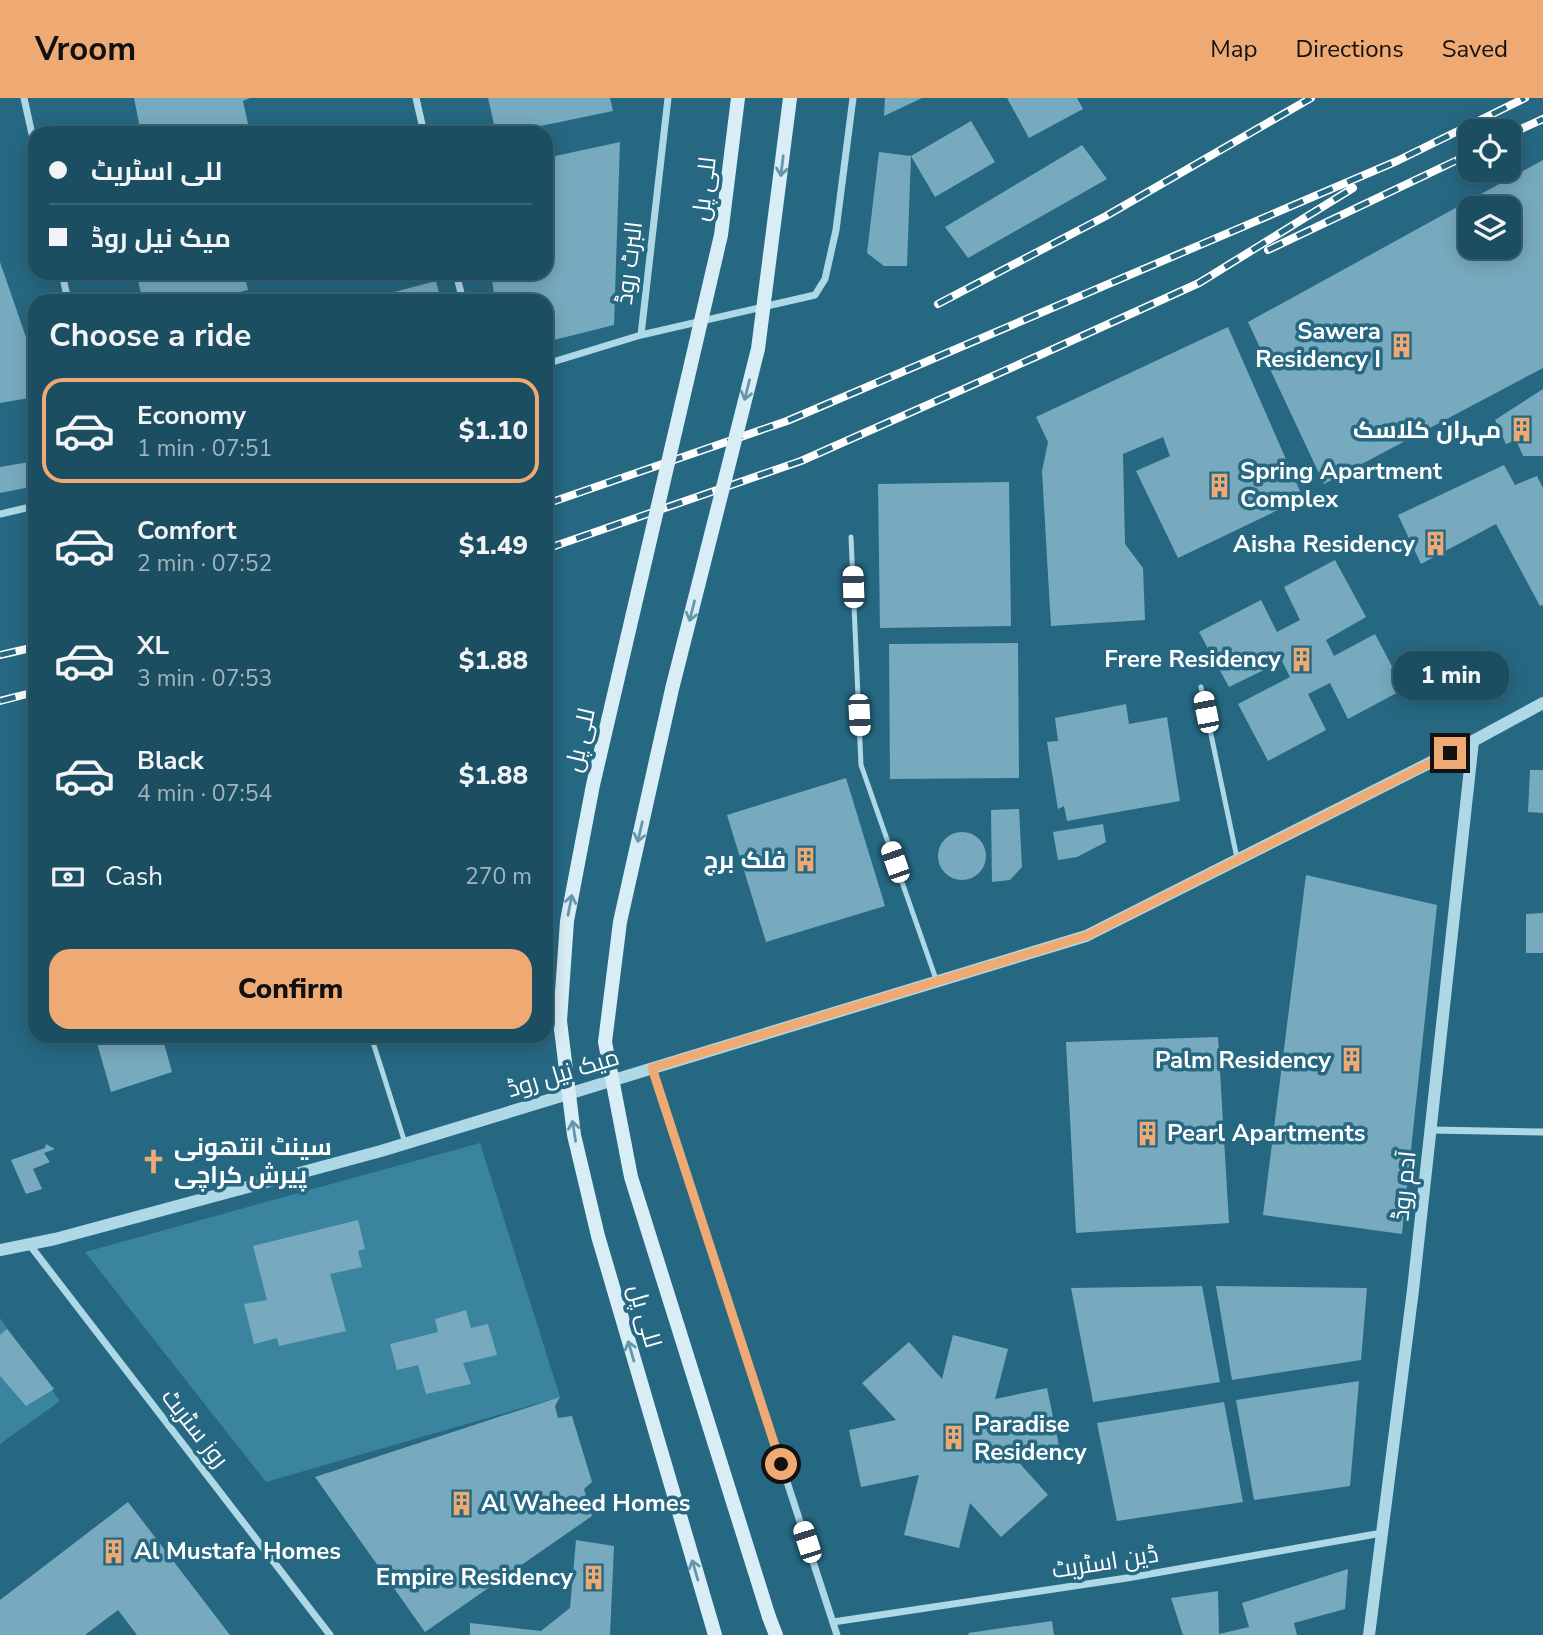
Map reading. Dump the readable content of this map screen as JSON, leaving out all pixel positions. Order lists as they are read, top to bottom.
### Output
{
  "streets": {
    "main road": ["للی پل"],
    "street": [
      "البرٹ روڈ",
      "میک نیل روڈ",
      "آدم روڈ",
      "روز سٹریٹ",
      "ڈین اسٹریٹ"
    ]
  },
  "crossings": [
    ["میک نیل روڈ", "آدم روڈ"],
    ["میک نیل روڈ", "روز سٹریٹ"],
    ["آدم روڈ", "ڈین اسٹریٹ"]
  ],
  "places": {
    "building": [
      "Sawera Residency I",
      "مہران کلاسک",
      "Spring Apartment Complex",
      "Aisha Residency",
      "Frere Residency",
      "فلک برج",
      "Palm Residency",
      "Pearl Apartments",
      "Paradise Residency",
      "Al Waheed Homes",
      "Al Mustafa Homes",
      "Empire Residency"
    ],
    "church": ["سینٹ انتھونی پیرش کراچی"]
  },
  "page": {
    "header": "Vroom",
    "nav": ["Map", "Directions", "Saved"],
    "banner": ["للی اسٹریٹ", "میک نیل روڈ"],
    "heading": "Choose a ride",
    "list": [
      {
        "name": "Economy",
        "note": "1 min · 07:51",
        "value": "$1.10"
      },
      {
        "name": "Comfort",
        "note": "2 min · 07:52",
        "value": "$1.49"
      },
      {
        "name": "XL",
        "note": "3 min · 07:53",
        "value": "$1.88"
      },
      {
        "name": "Black",
        "note": "4 min · 07:54",
        "value": "$1.88"
      }
    ],
    "bubble": "1 min",
    "pay": ["Cash", "270 m"],
    "buttons": "Confirm"
  }
}
